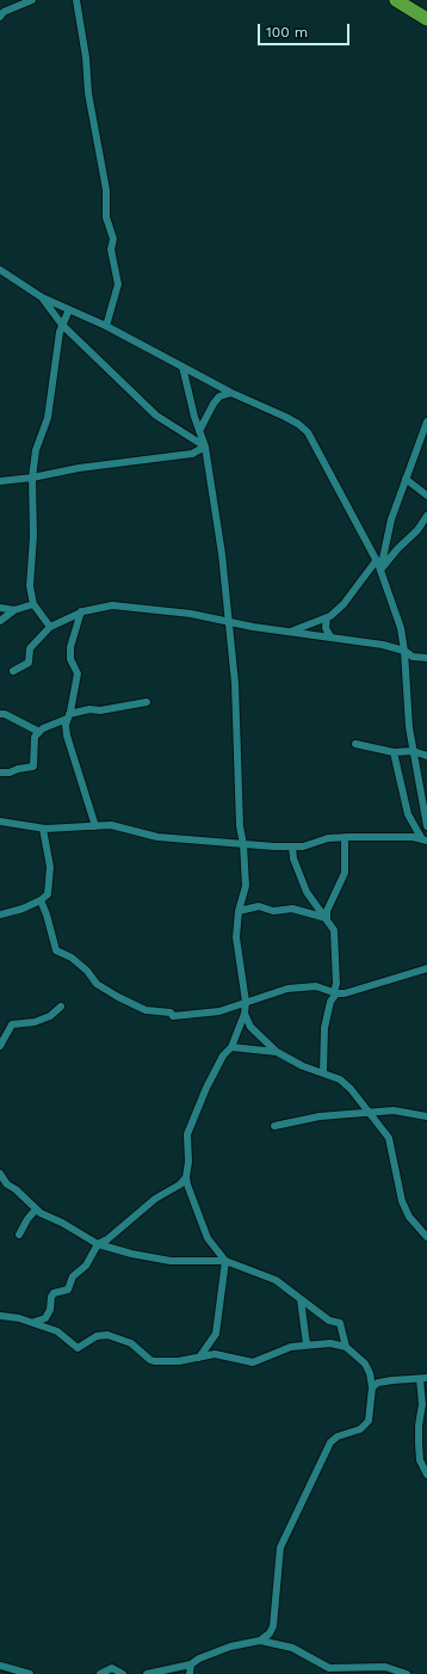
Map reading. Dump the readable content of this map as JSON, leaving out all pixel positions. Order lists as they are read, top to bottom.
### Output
{
  "scale_bar": "100 m"
}
